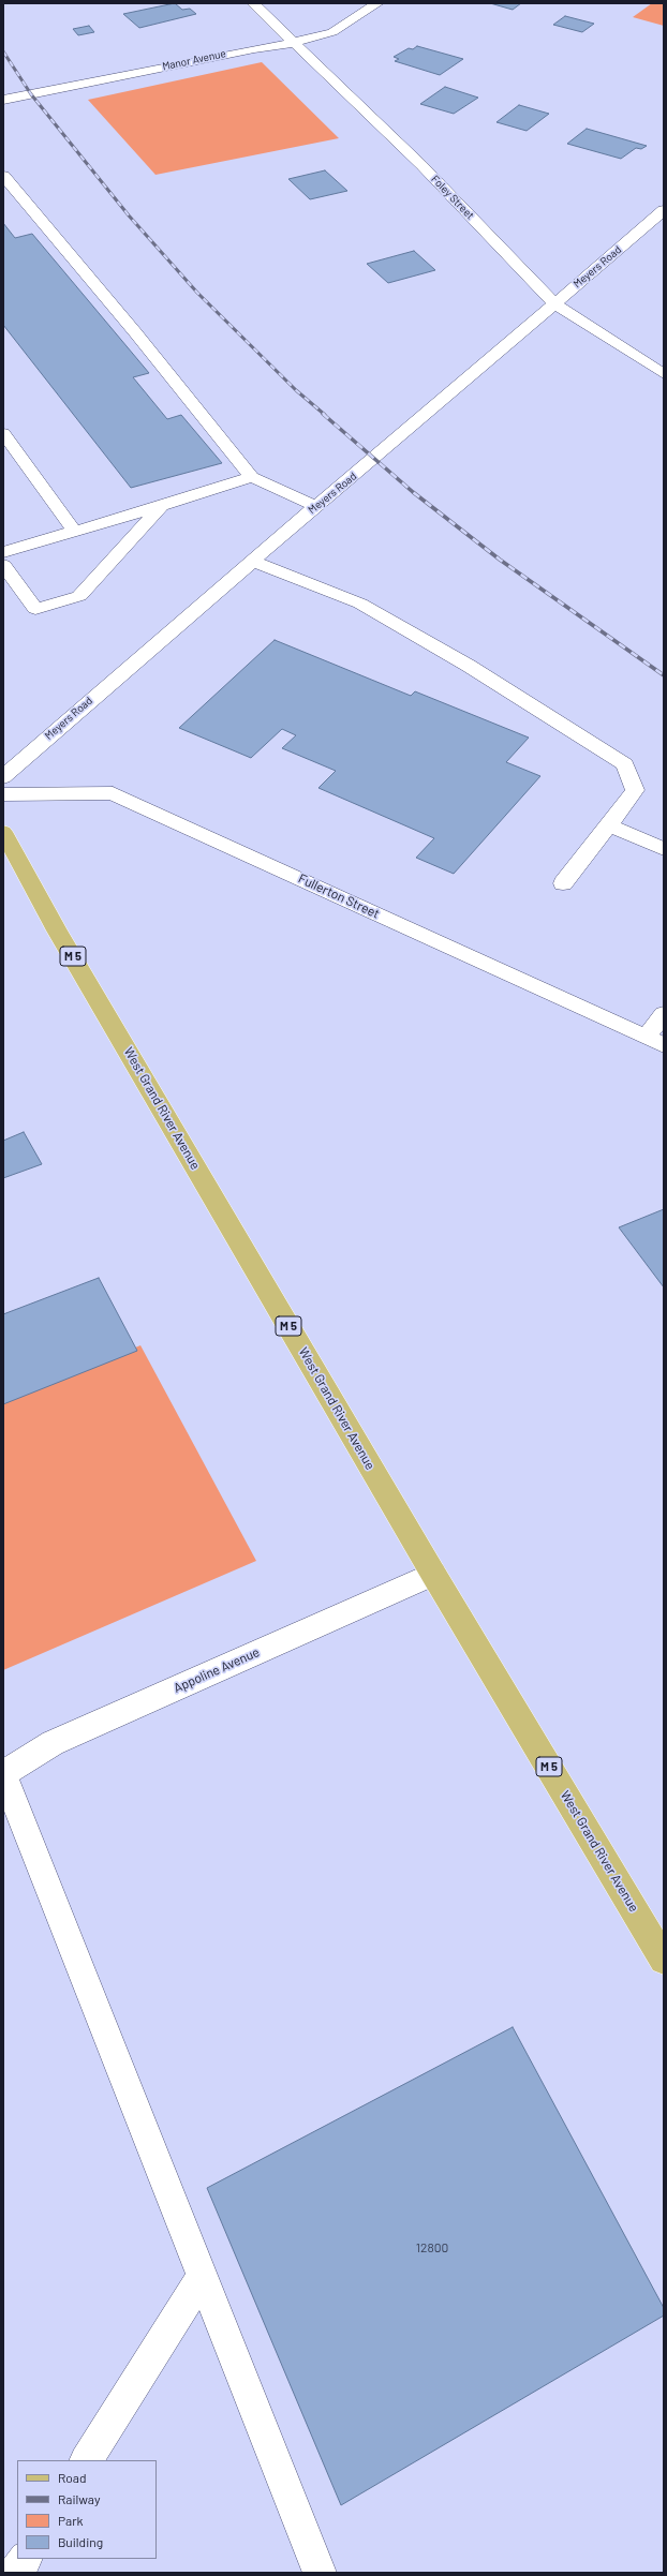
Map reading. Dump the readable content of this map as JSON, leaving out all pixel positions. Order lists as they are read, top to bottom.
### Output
{
  "streets": {
    "main road": ["M 5", "West Grand River Avenue"],
    "street": [
      "Manor Avenue",
      "Foley Street",
      "Meyers Road",
      "Fullerton Street",
      "Appoline Avenue"
    ]
  },
  "crossings": [
    ["Manor Avenue", "Foley Street"],
    ["Foley Street", "Meyers Road"],
    ["West Grand River Avenue", "Appoline Avenue"]
  ],
  "house_numbers": ["12800"],
  "legend": [
    "Road",
    "Railway",
    "Park",
    "Building"
  ]
}
